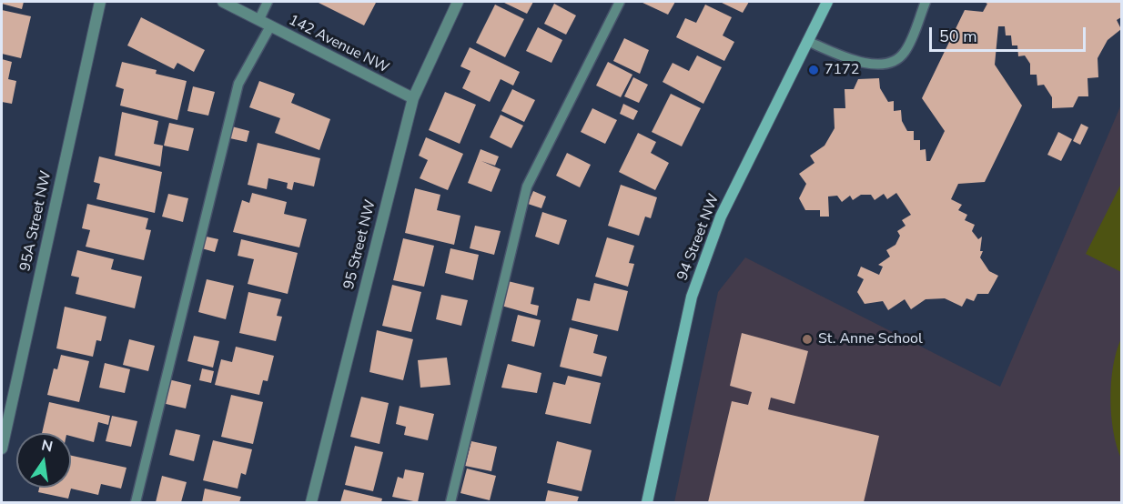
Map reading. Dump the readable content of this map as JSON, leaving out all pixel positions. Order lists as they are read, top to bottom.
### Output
{
  "streets": {
    "street": [
      "142 Avenue NW",
      "95A Street NW",
      "94 Street NW",
      "95 Street NW"
    ]
  },
  "crossings": [
    ["142 Avenue NW", "95 Street NW"]
  ],
  "places": ["7172", "St. Anne School"],
  "scale_bar": "50 m",
  "north": "top"
}
